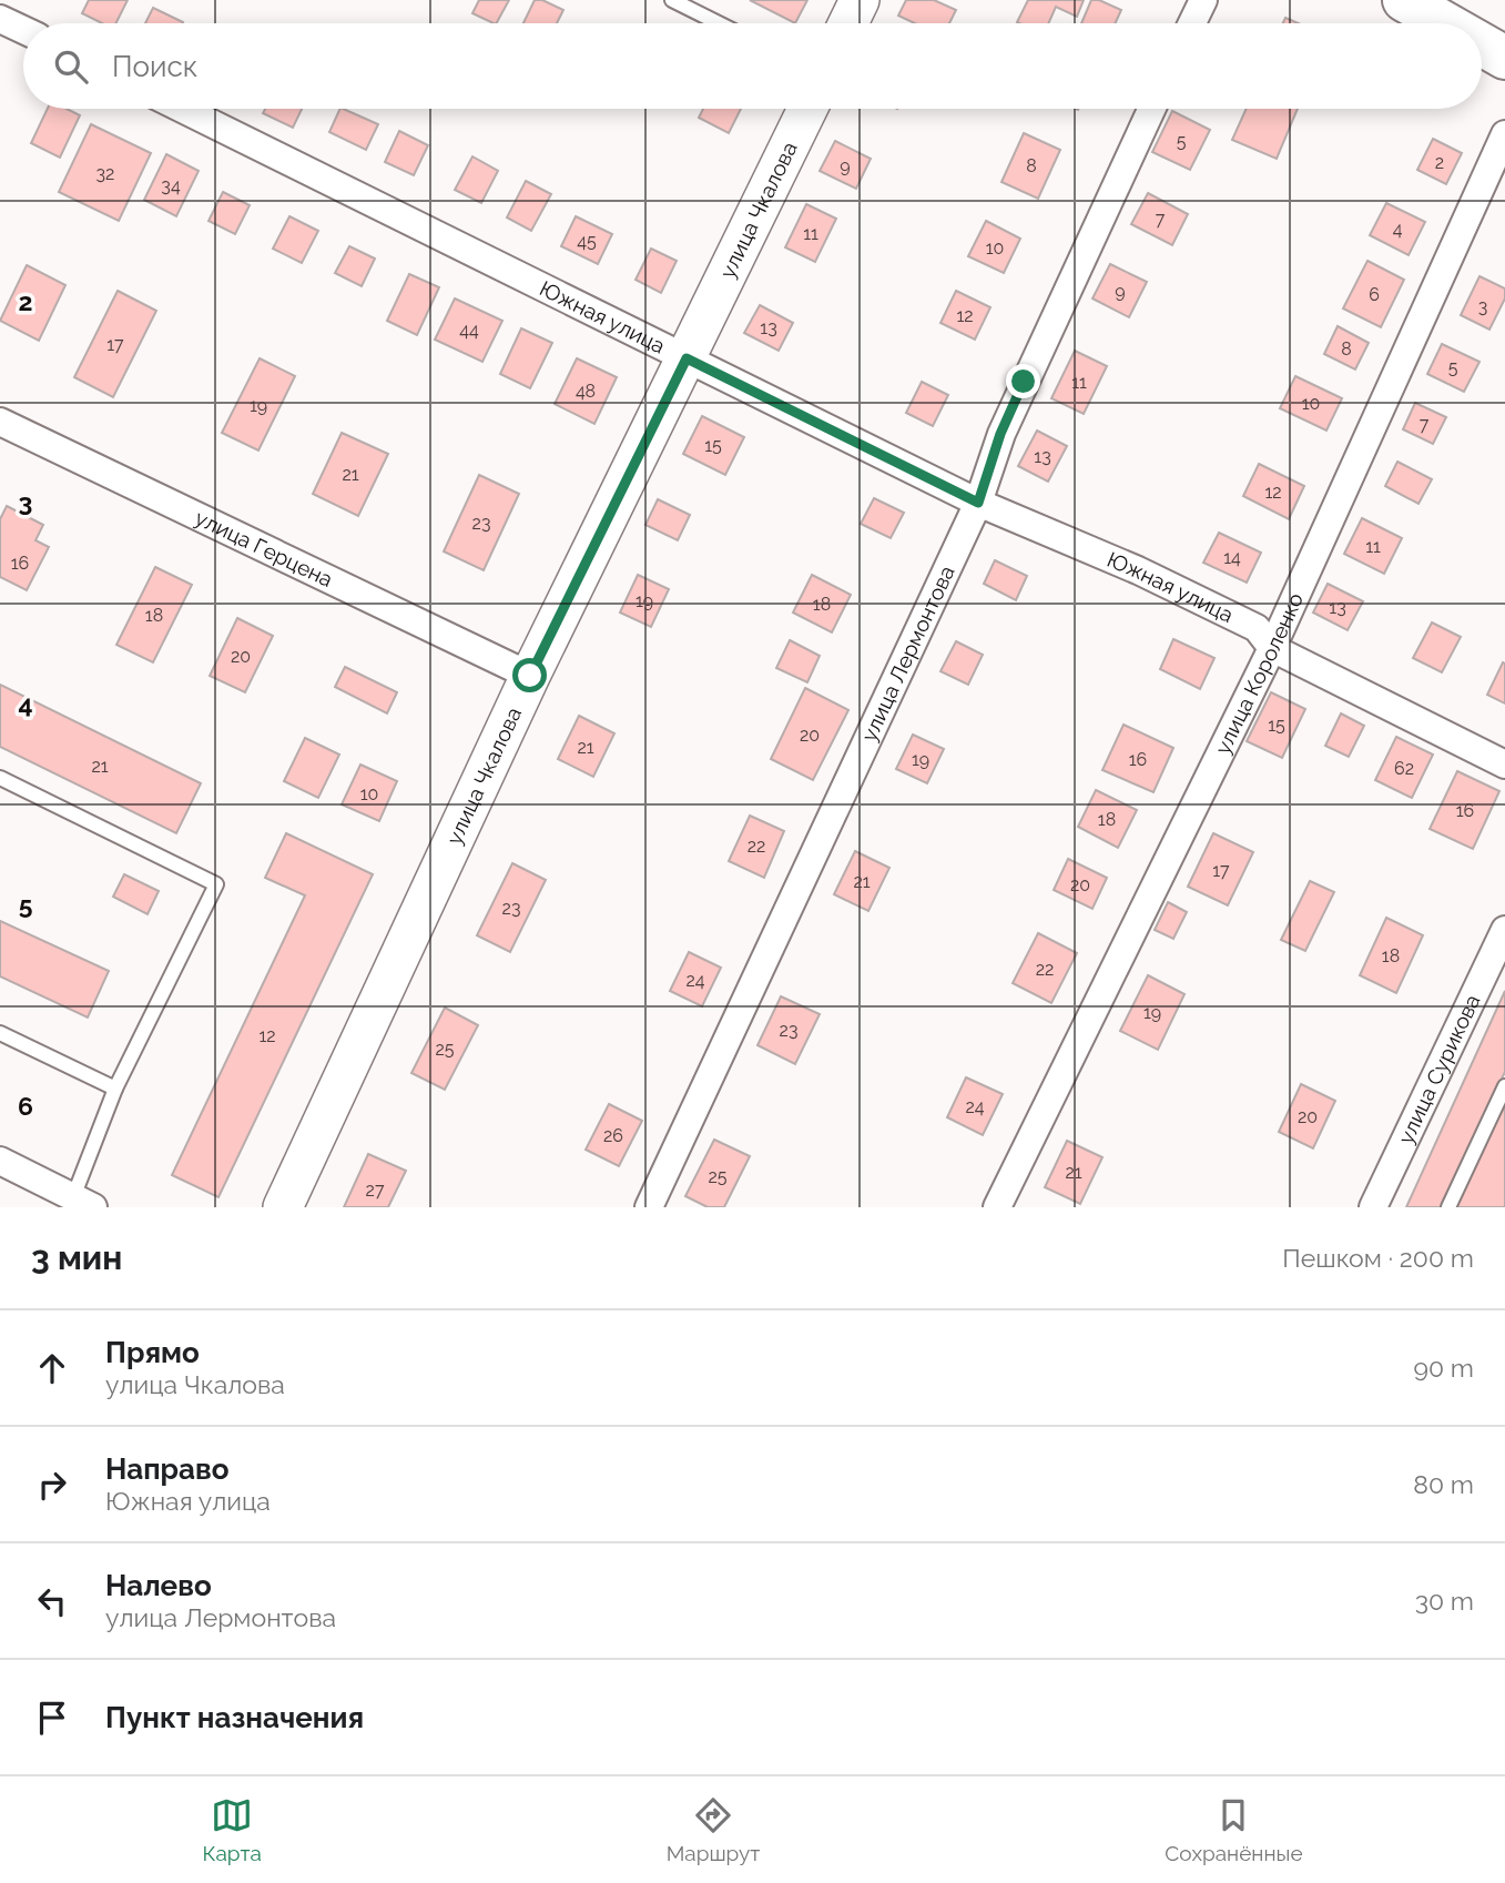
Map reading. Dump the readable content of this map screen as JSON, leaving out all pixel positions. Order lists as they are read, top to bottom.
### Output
{
  "streets": {
    "street": [
      "улица Чкалова",
      "Южная улица",
      "улица Герцена",
      "улица Лермонтова",
      "улица Короленко",
      "улица Сурикова"
    ]
  },
  "crossings": [
    ["улица Чкалова", "Южная улица"],
    ["улица Чкалова", "улица Герцена"],
    ["Южная улица", "улица Лермонтова"],
    ["Южная улица", "улица Короленко"]
  ],
  "house_numbers": [
    "5",
    "2",
    "9",
    "8",
    "32",
    "34",
    "7",
    "4",
    "11",
    "45",
    "10",
    "9",
    "6",
    "3",
    "12",
    "13",
    "44",
    "17",
    "8",
    "5",
    "11",
    "48",
    "10",
    "19",
    "7",
    "15",
    "13",
    "21",
    "12",
    "23",
    "11",
    "14",
    "16",
    "19",
    "18",
    "13",
    "18",
    "20",
    "15",
    "20",
    "21",
    "19",
    "16",
    "21",
    "62",
    "10",
    "16",
    "18",
    "22",
    "17",
    "21",
    "20",
    "23",
    "18",
    "22",
    "24",
    "19",
    "23",
    "12",
    "25",
    "24",
    "20",
    "26",
    "21",
    "25",
    "27"
  ],
  "page": {
    "search": "Поиск",
    "heading": ["3 мин", "Пешком · 200 m"],
    "list": [
      ["Прямо", "улица Чкалова", "90 m"],
      ["Направо", "Южная улица", "80 m"],
      ["Налево", "улица Лермонтова", "30 m"],
      "Пункт назначения"
    ],
    "nav": ["Карта", "Маршрут", "Сохранённые"]
  },
  "grid": {
    "rows": [
      "2",
      "3",
      "4",
      "5",
      "6"
    ]
  }
}
